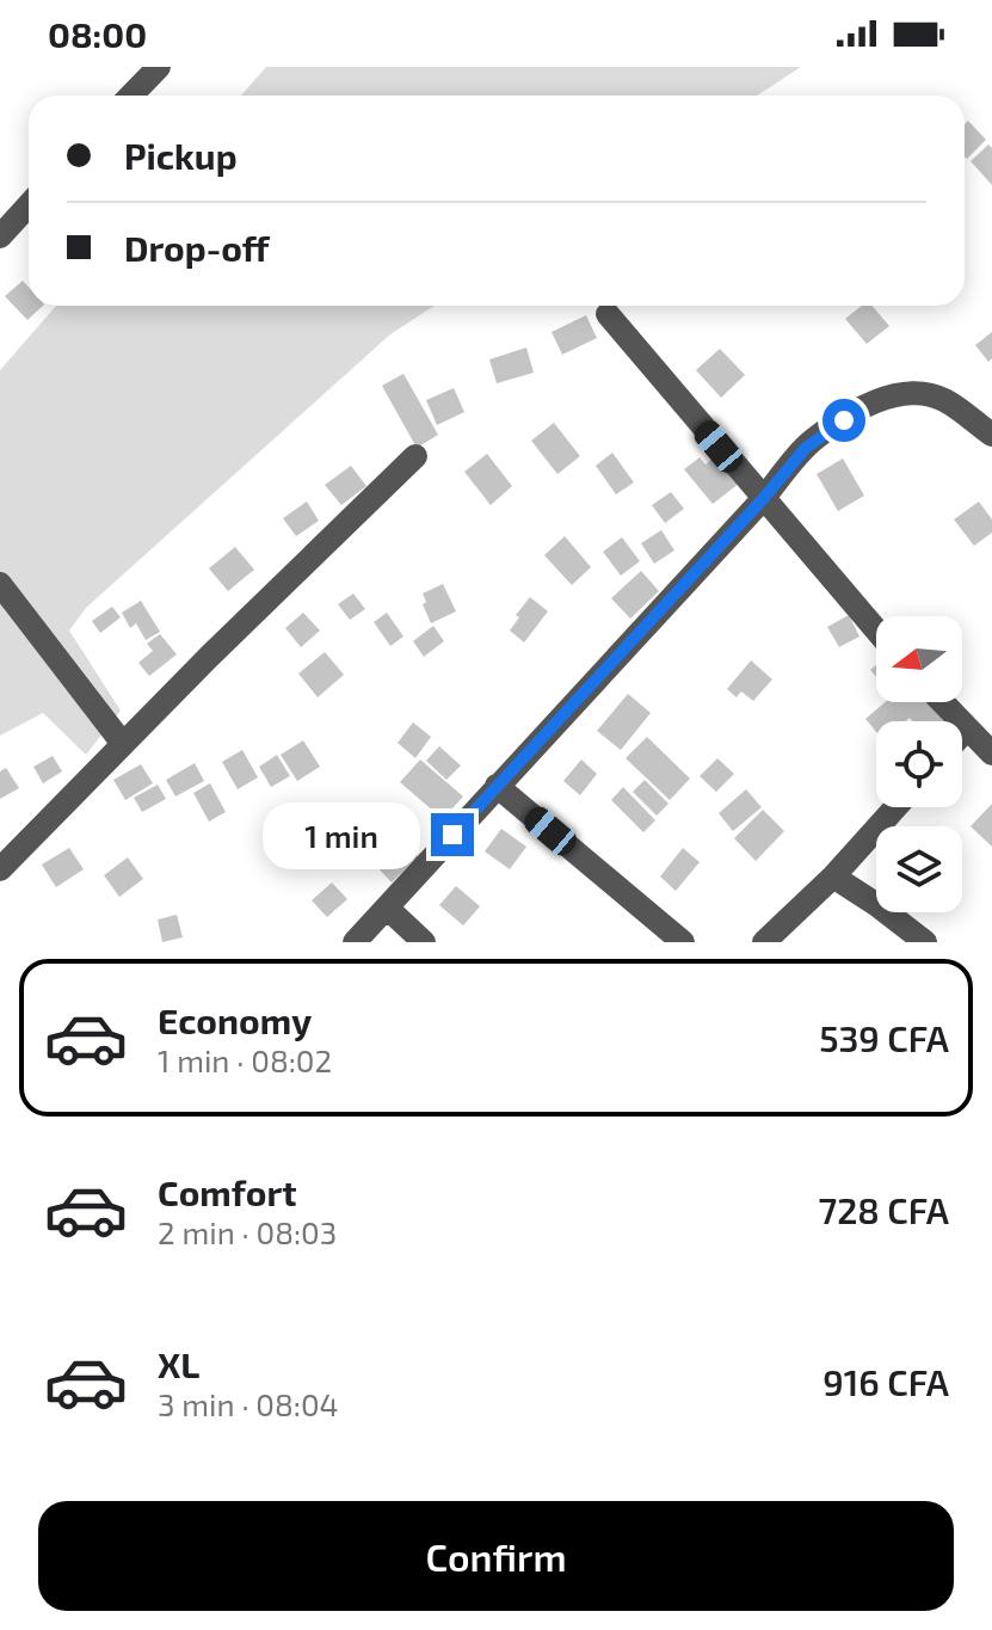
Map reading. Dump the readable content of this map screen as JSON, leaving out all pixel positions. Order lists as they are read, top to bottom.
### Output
{
  "north": "left",
  "page": {
    "status": "08:00",
    "banner": ["Pickup", "Drop-off"],
    "bubble": "1 min",
    "list": [
      {
        "name": "Economy",
        "note": "1 min · 08:02",
        "value": "539 CFA"
      },
      {
        "name": "Comfort",
        "note": "2 min · 08:03",
        "value": "728 CFA"
      },
      {
        "name": "XL",
        "note": "3 min · 08:04",
        "value": "916 CFA"
      }
    ],
    "buttons": "Confirm"
  }
}
